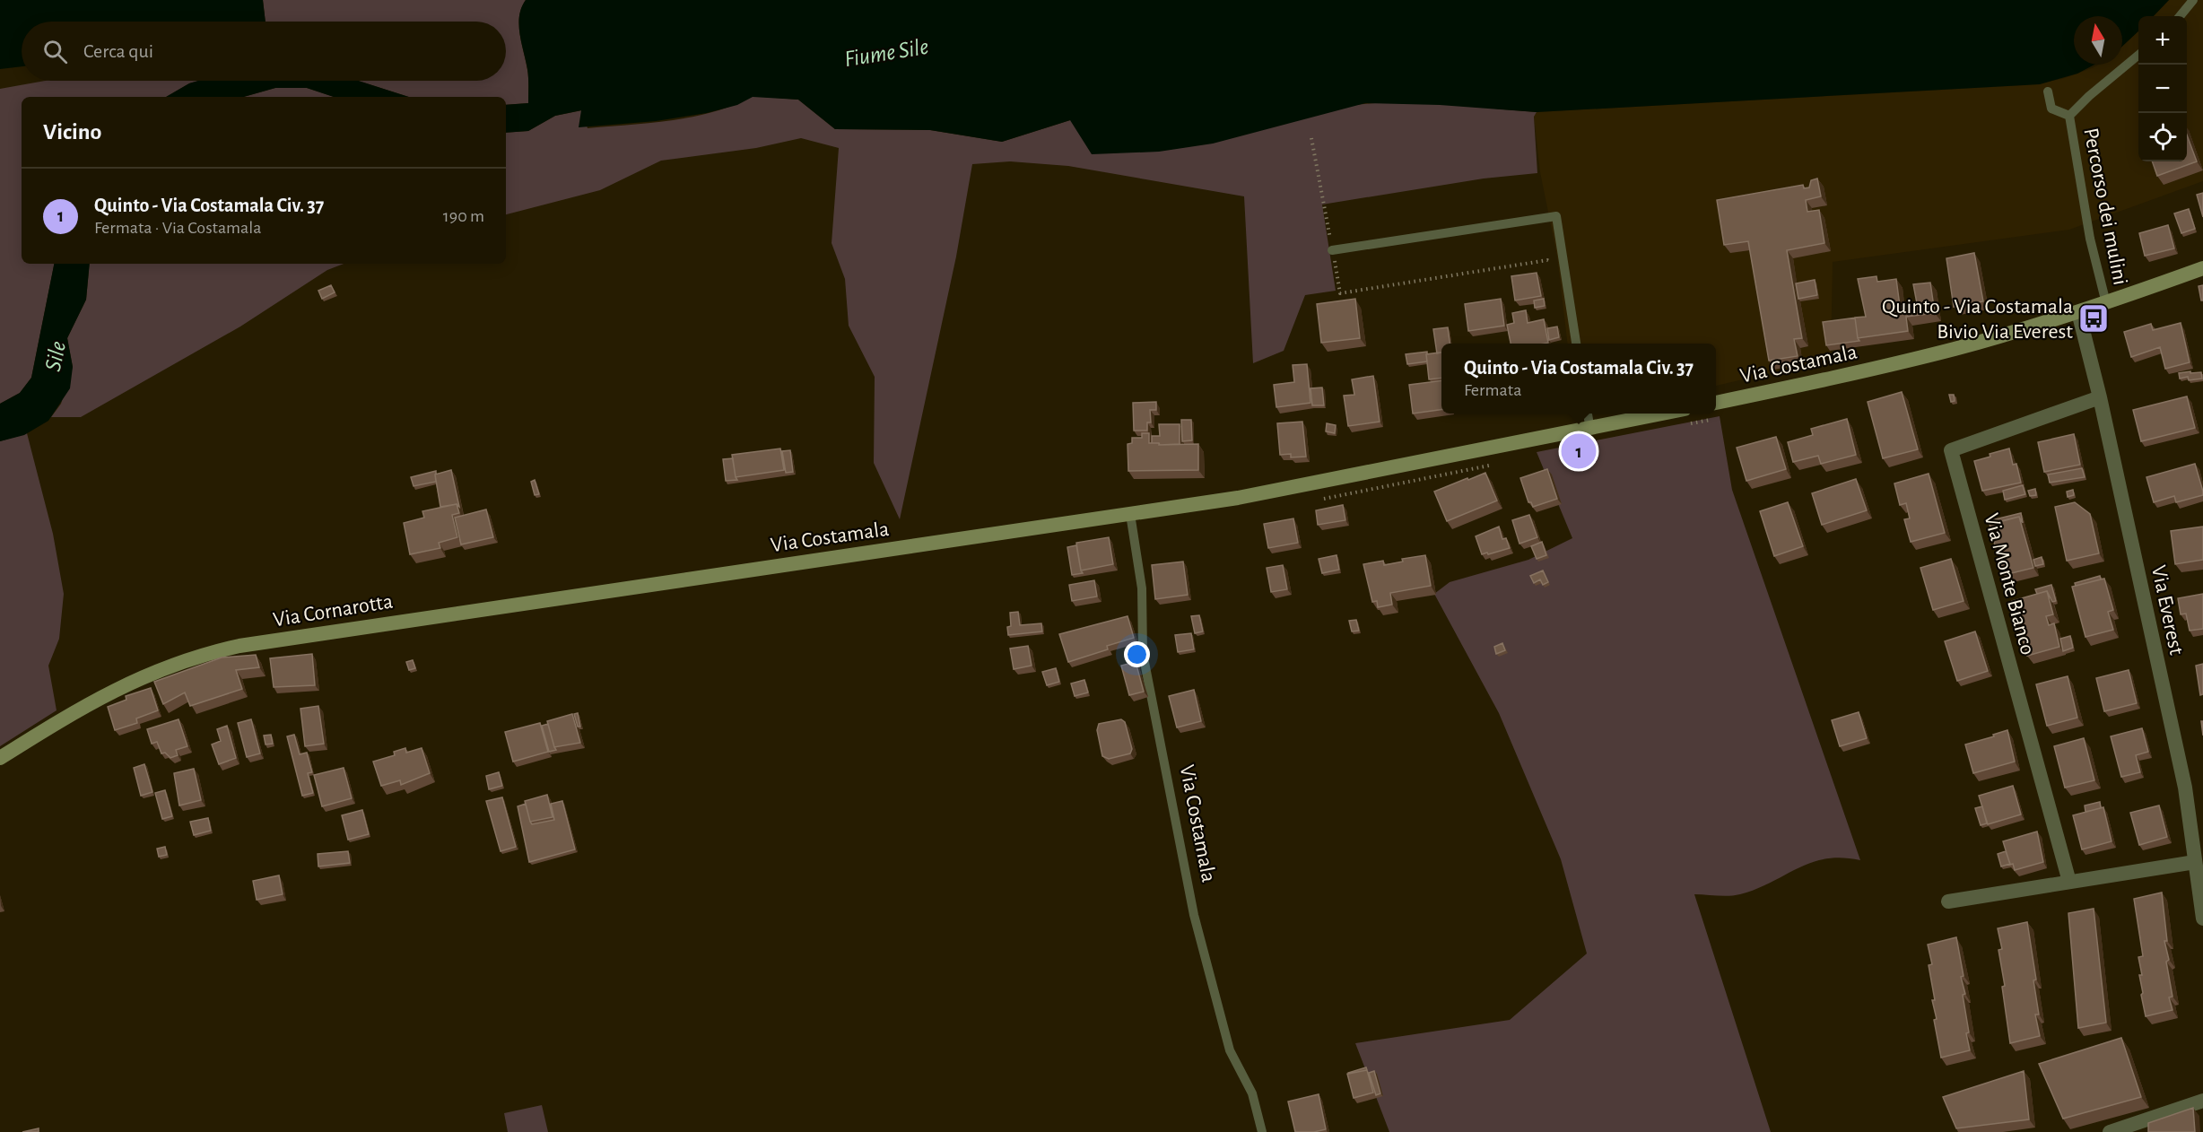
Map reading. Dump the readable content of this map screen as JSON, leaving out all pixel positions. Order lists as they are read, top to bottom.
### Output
{
  "streets": {
    "main road": ["Via Costamala", "Via Cornarotta"],
    "street": ["Via Monte Bianco", "Via Everest"],
    "lane": ["Percorso dei mulini"]
  },
  "crossings": [
    ["Percorso dei mulini", "Via Costamala"],
    ["Via Costamala", "Via Cornarotta"],
    ["Via Costamala", "Via Everest"],
    ["Via Monte Bianco", "Via Everest"]
  ],
  "water": ["Fiume Sile", "Sile"],
  "places": {
    "bus stop": ["Quinto - Via Costamala Bivio Via Everest"]
  },
  "north": "top",
  "page": {
    "map_buttons": ["+", "−"],
    "search": "Cerca qui",
    "heading": "Vicino",
    "list": [
      {
        "mark": "1",
        "name": "Quinto - Via Costamala Civ. 37",
        "note": "Fermata · Via Costamala",
        "value": "190 m"
      }
    ],
    "popup": ["Quinto - Via Costamala Civ. 37", "Fermata"],
    "pins": "1"
  }
}
